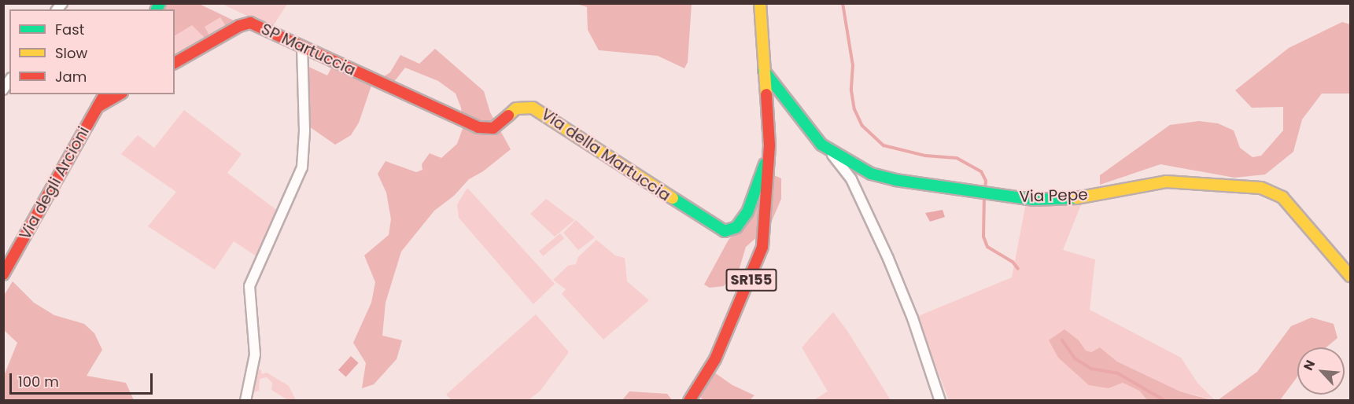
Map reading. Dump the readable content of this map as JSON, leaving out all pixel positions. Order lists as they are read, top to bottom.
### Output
{
  "streets": {
    "street": [
      "SP Martuccia",
      "Via della Martuccia",
      "Via degli Arcioni",
      "Via Pepe",
      "SR155"
    ]
  },
  "crossings": [
    ["SP Martuccia", "Via della Martuccia"],
    ["Via della Martuccia", "SR155"],
    ["Via Pepe", "SR155"]
  ],
  "legend": ["Fast", "Slow", "Jam"],
  "scale_bar": "100 m",
  "north": "top left"
}
